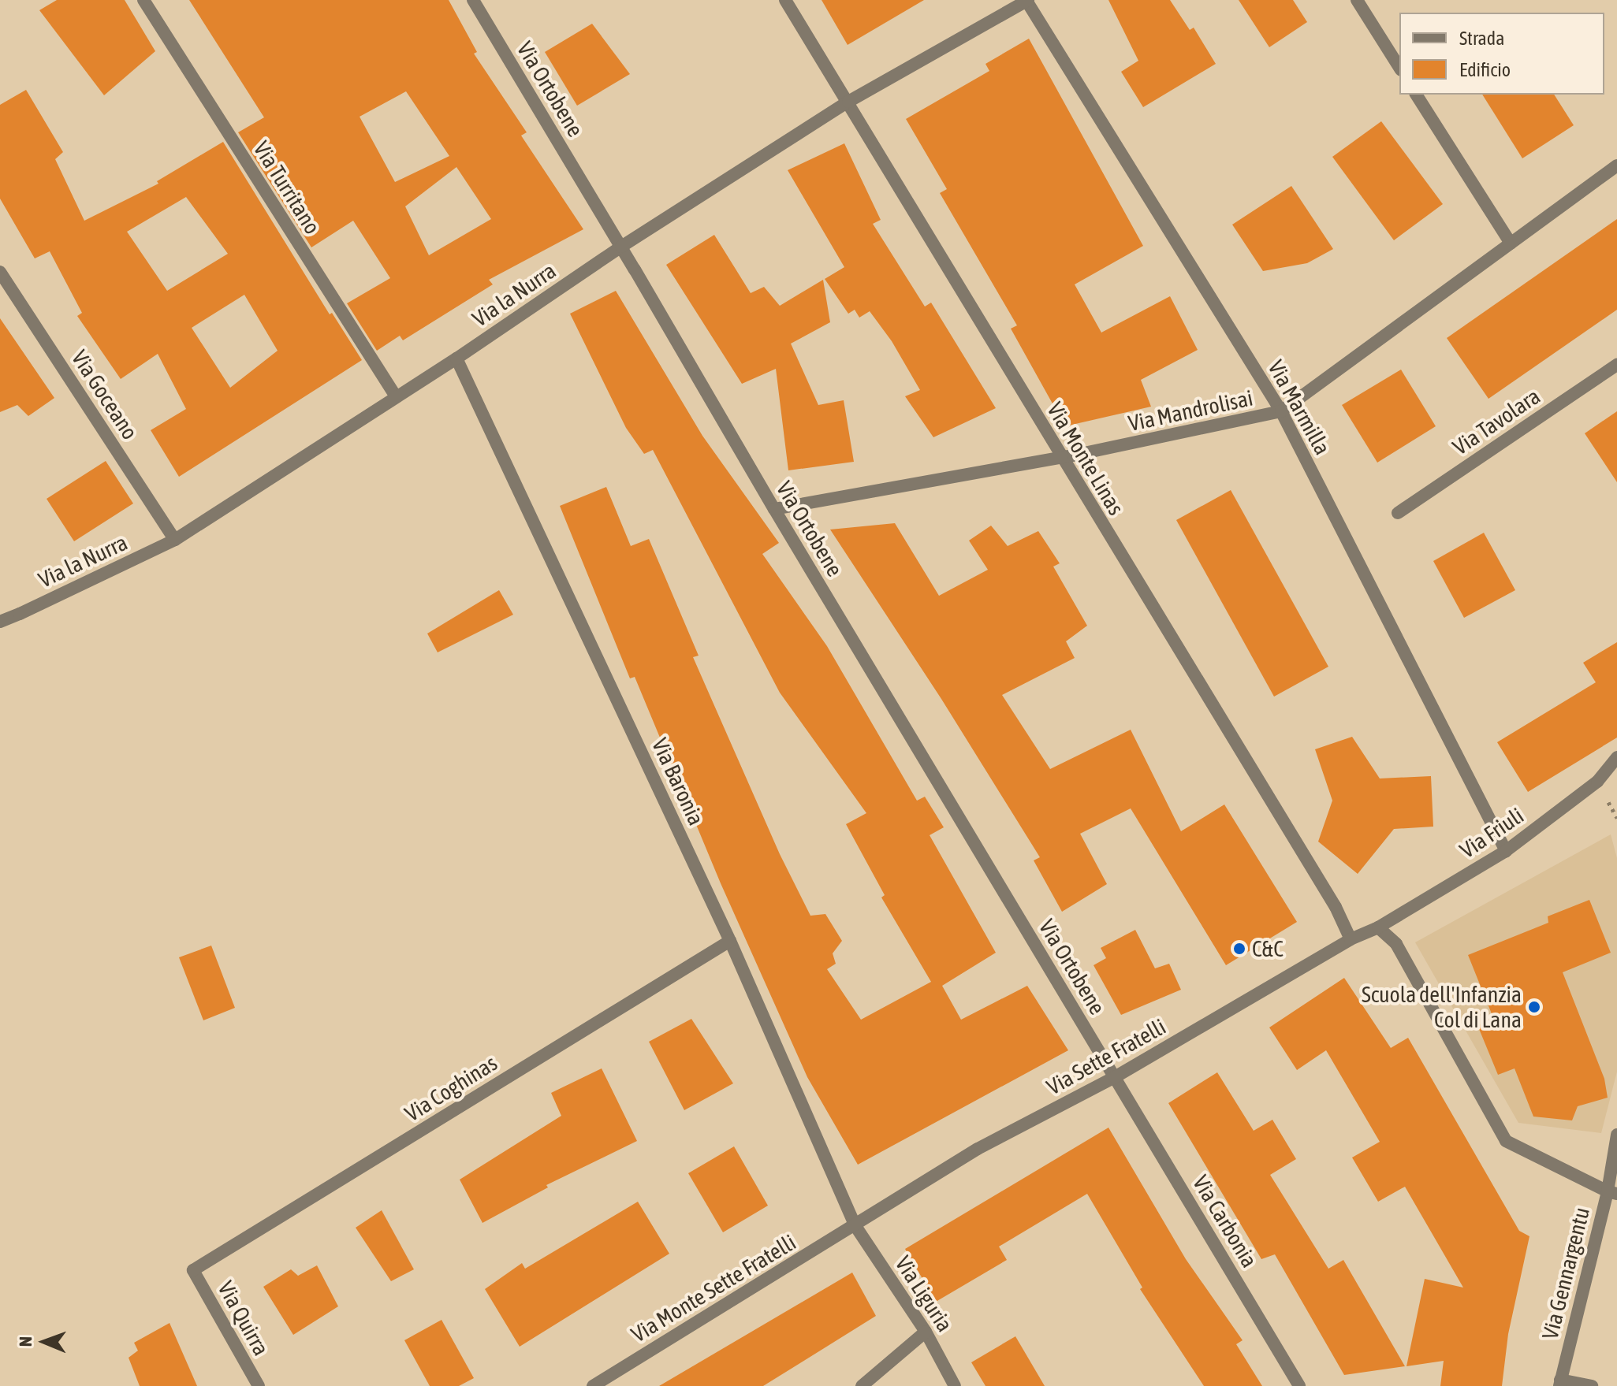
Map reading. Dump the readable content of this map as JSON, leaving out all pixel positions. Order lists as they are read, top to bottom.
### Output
{
  "streets": {
    "street": [
      "Via Ortobene",
      "Via Turritano",
      "Via la Nurra",
      "Via Goceano",
      "Via Marmilla",
      "Via Mandrolisai",
      "Via Tavolara",
      "Via Monte Linas",
      "Via Baronia",
      "Via Friuli",
      "Via Sette Fratelli",
      "Via Coghinas",
      "Via Carbonia",
      "Via Gennargentu",
      "Via Monte Sette Fratelli",
      "Via Liguria",
      "Via Quirra"
    ]
  },
  "crossings": [
    ["Via Ortobene", "Via la Nurra"],
    ["Via Ortobene", "Via Mandrolisai"],
    ["Via Ortobene", "Via Sette Fratelli"],
    ["Via Ortobene", "Via Carbonia"],
    ["Via Turritano", "Via la Nurra"],
    ["Via la Nurra", "Via Goceano"],
    ["Via la Nurra", "Via Marmilla"],
    ["Via la Nurra", "Via Monte Linas"],
    ["Via la Nurra", "Via Baronia"],
    ["Via Marmilla", "Via Mandrolisai"],
    ["Via Marmilla", "Via Friuli"],
    ["Via Mandrolisai", "Via Monte Linas"],
    ["Via Monte Linas", "Via Sette Fratelli"],
    ["Via Baronia", "Via Sette Fratelli"],
    ["Via Baronia", "Via Coghinas"],
    ["Via Baronia", "Via Monte Sette Fratelli"],
    ["Via Baronia", "Via Liguria"],
    ["Via Friuli", "Via Sette Fratelli"],
    ["Via Friuli", "Via Gennargentu"],
    ["Via Sette Fratelli", "Via Carbonia"],
    ["Via Sette Fratelli", "Via Gennargentu"],
    ["Via Sette Fratelli", "Via Monte Sette Fratelli"],
    ["Via Sette Fratelli", "Via Liguria"],
    ["Via Coghinas", "Via Quirra"],
    ["Via Monte Sette Fratelli", "Via Liguria"]
  ],
  "places": ["C&C", "Scuola dell'Infanzia Col di Lana"],
  "legend": ["Strada", "Edificio"],
  "north": "left"
}
